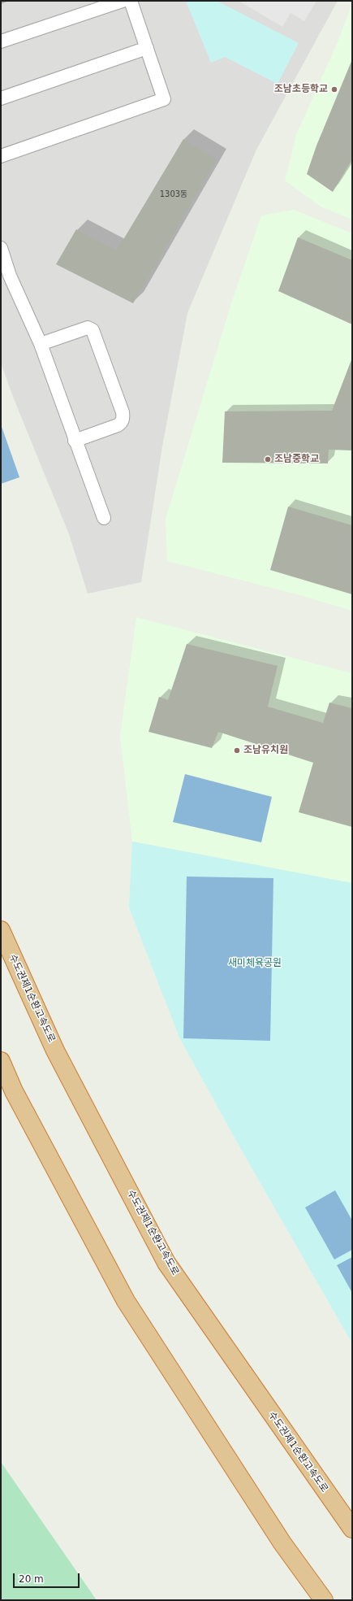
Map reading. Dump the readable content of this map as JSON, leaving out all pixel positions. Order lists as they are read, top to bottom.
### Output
{
  "streets": {
    "highway": ["수도권제1순환고속도로"]
  },
  "parks": ["새미체육공원"],
  "places": ["조남초등학교", "조남중학교", "조남유치원"],
  "house_numbers": ["1303동"],
  "scale_bar": "20 m"
}
